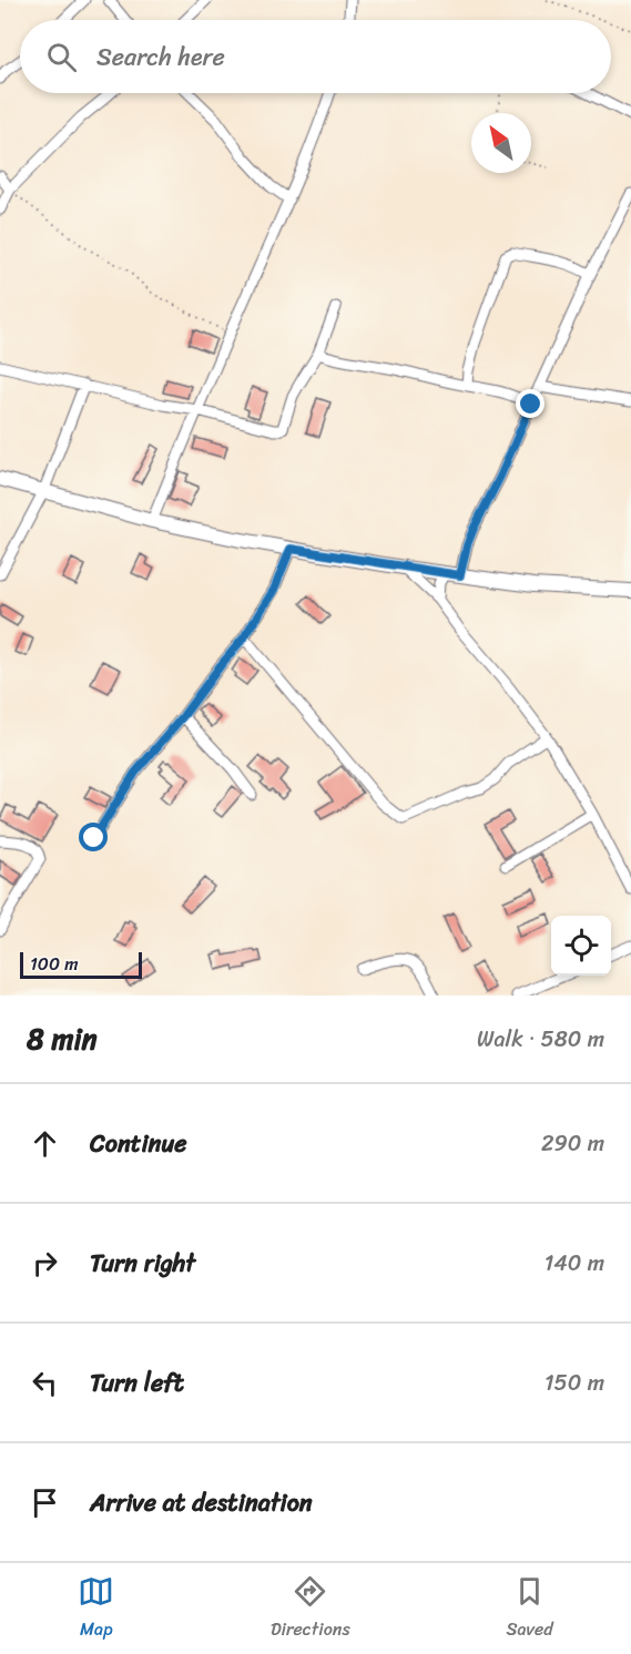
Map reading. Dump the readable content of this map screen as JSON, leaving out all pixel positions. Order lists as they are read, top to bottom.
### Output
{
  "scale_bar": "100 m",
  "north": "top left",
  "page": {
    "search": "Search here",
    "scale": "100 m",
    "heading": ["8 min", "Walk · 580 m"],
    "list": [
      ["Continue", "290 m"],
      ["Turn right", "140 m"],
      ["Turn left", "150 m"],
      "Arrive at destination"
    ],
    "nav": ["Map", "Directions", "Saved"]
  }
}
